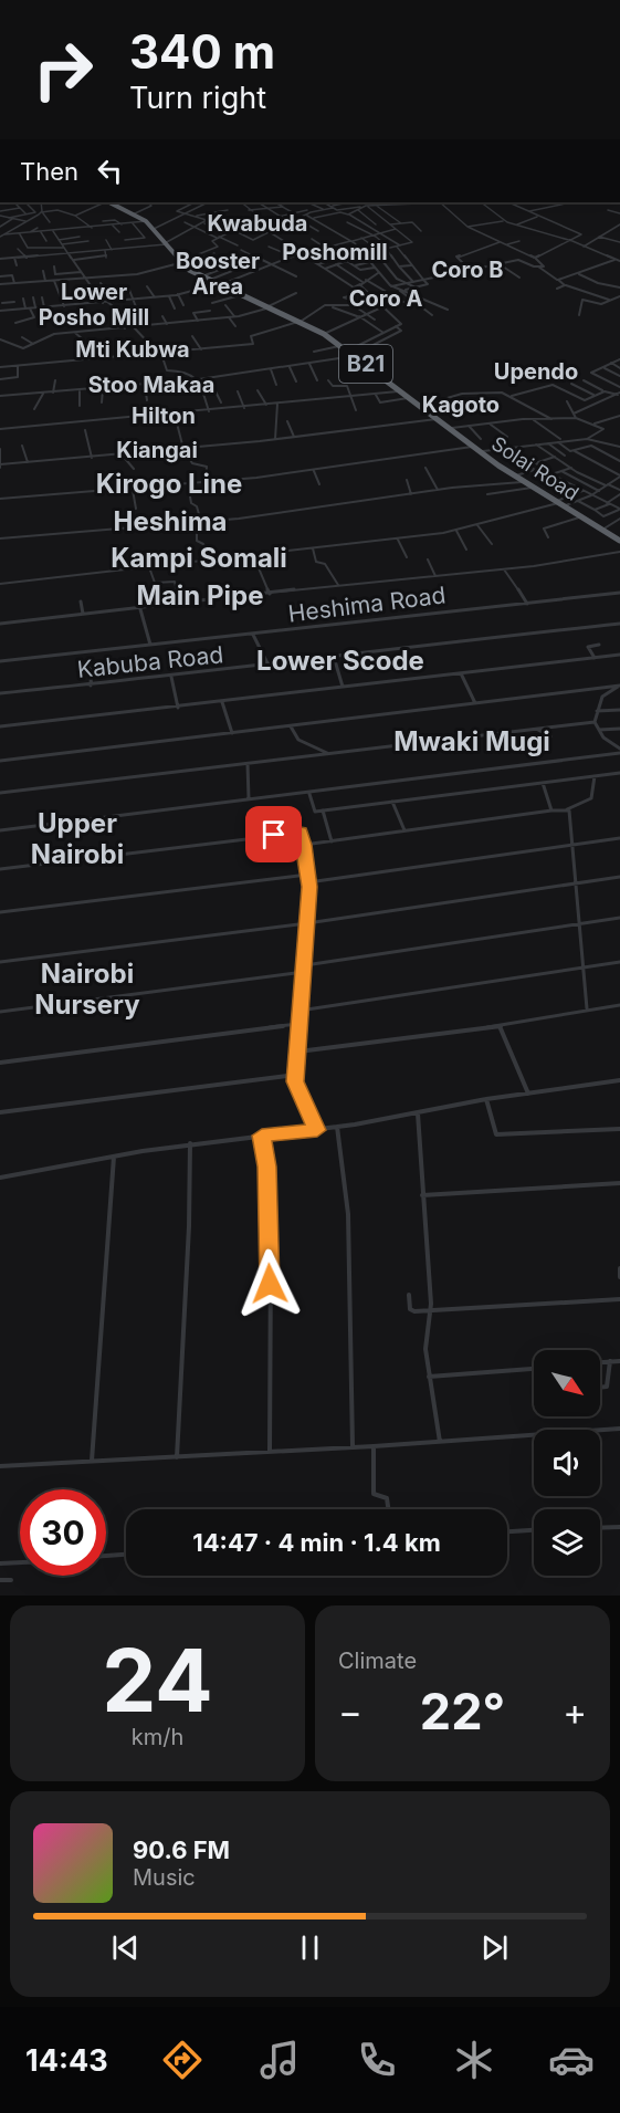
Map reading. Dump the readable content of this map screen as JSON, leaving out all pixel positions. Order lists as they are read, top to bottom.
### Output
{
  "streets": {
    "highway": ["B21", "Solai Road"],
    "street": ["Heshima Road", "Kabuba Road"]
  },
  "districts": [
    "Kwabuda",
    "Poshomill",
    "Booster Area",
    "Coro B",
    "Lower Posho Mill",
    "Coro A",
    "Mti Kubwa",
    "Upendo",
    "Stoo Makaa",
    "Kagoto",
    "Hilton",
    "Kiangai",
    "Kirogo Line",
    "Heshima",
    "Kampi Somali",
    "Main Pipe",
    "Lower Scode",
    "Mwaki Mugi",
    "Upper Nairobi",
    "Nairobi Nursery"
  ],
  "north": "bottom right",
  "page": {
    "turn": ["340 m", "Turn right"],
    "then": "Then",
    "limit": "30",
    "trip": "14:47 · 4 min · 1.4 km",
    "tile": [
      ["24", "km/h"],
      "Climate"
    ],
    "heat": ["−", "22°", "+"],
    "song": ["90.6 FM", "Music"],
    "tabs": "14:43"
  }
}
